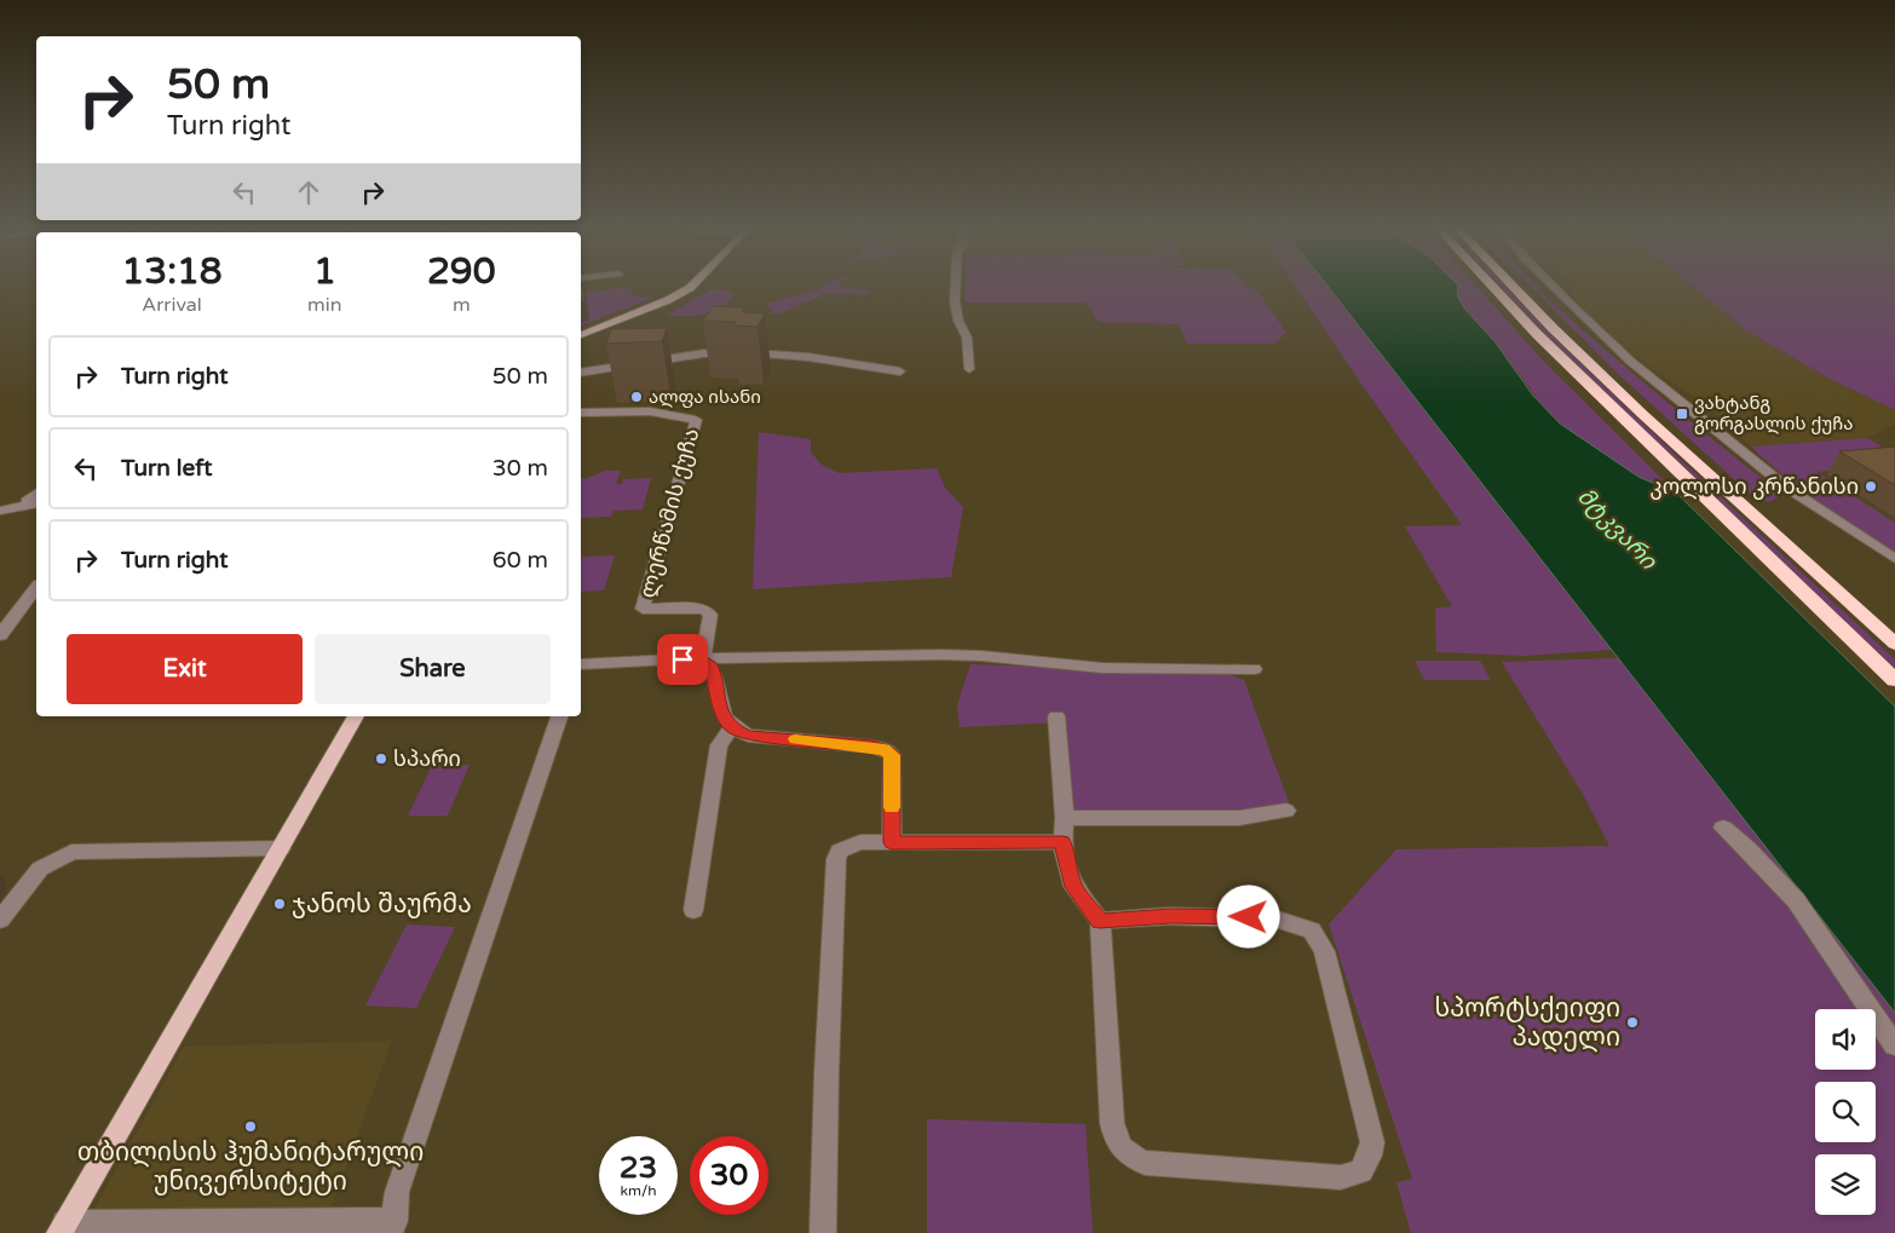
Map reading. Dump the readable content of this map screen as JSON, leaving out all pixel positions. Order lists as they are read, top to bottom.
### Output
{
  "streets": {
    "street": ["ლერწამის ქუჩა"]
  },
  "water": ["მტკვარი"],
  "places": {
    "other": [
      "ალფა ისანი",
      "კოლოსი კრწანისი",
      "სპარი",
      "ჯანოს შაურმა",
      "სპორტსქეიფი პადელი",
      "თბილისის ჰუმანიტარული უნივერსიტეტი"
    ],
    "transit": ["ვახტანგ გორგასლის ქუჩა"]
  },
  "page": {
    "turn": ["50 m", "Turn right"],
    "eta": [
      "13:18",
      "Arrival",
      "1",
      "min",
      "290",
      "m"
    ],
    "list": [
      {
        "name": "Turn right",
        "value": "50 m"
      },
      {
        "name": "Turn left",
        "value": "30 m"
      },
      {
        "name": "Turn right",
        "value": "60 m"
      }
    ],
    "buttons": ["Exit", "Share"],
    "speed": "23 km/h",
    "limit": "30"
  }
}
